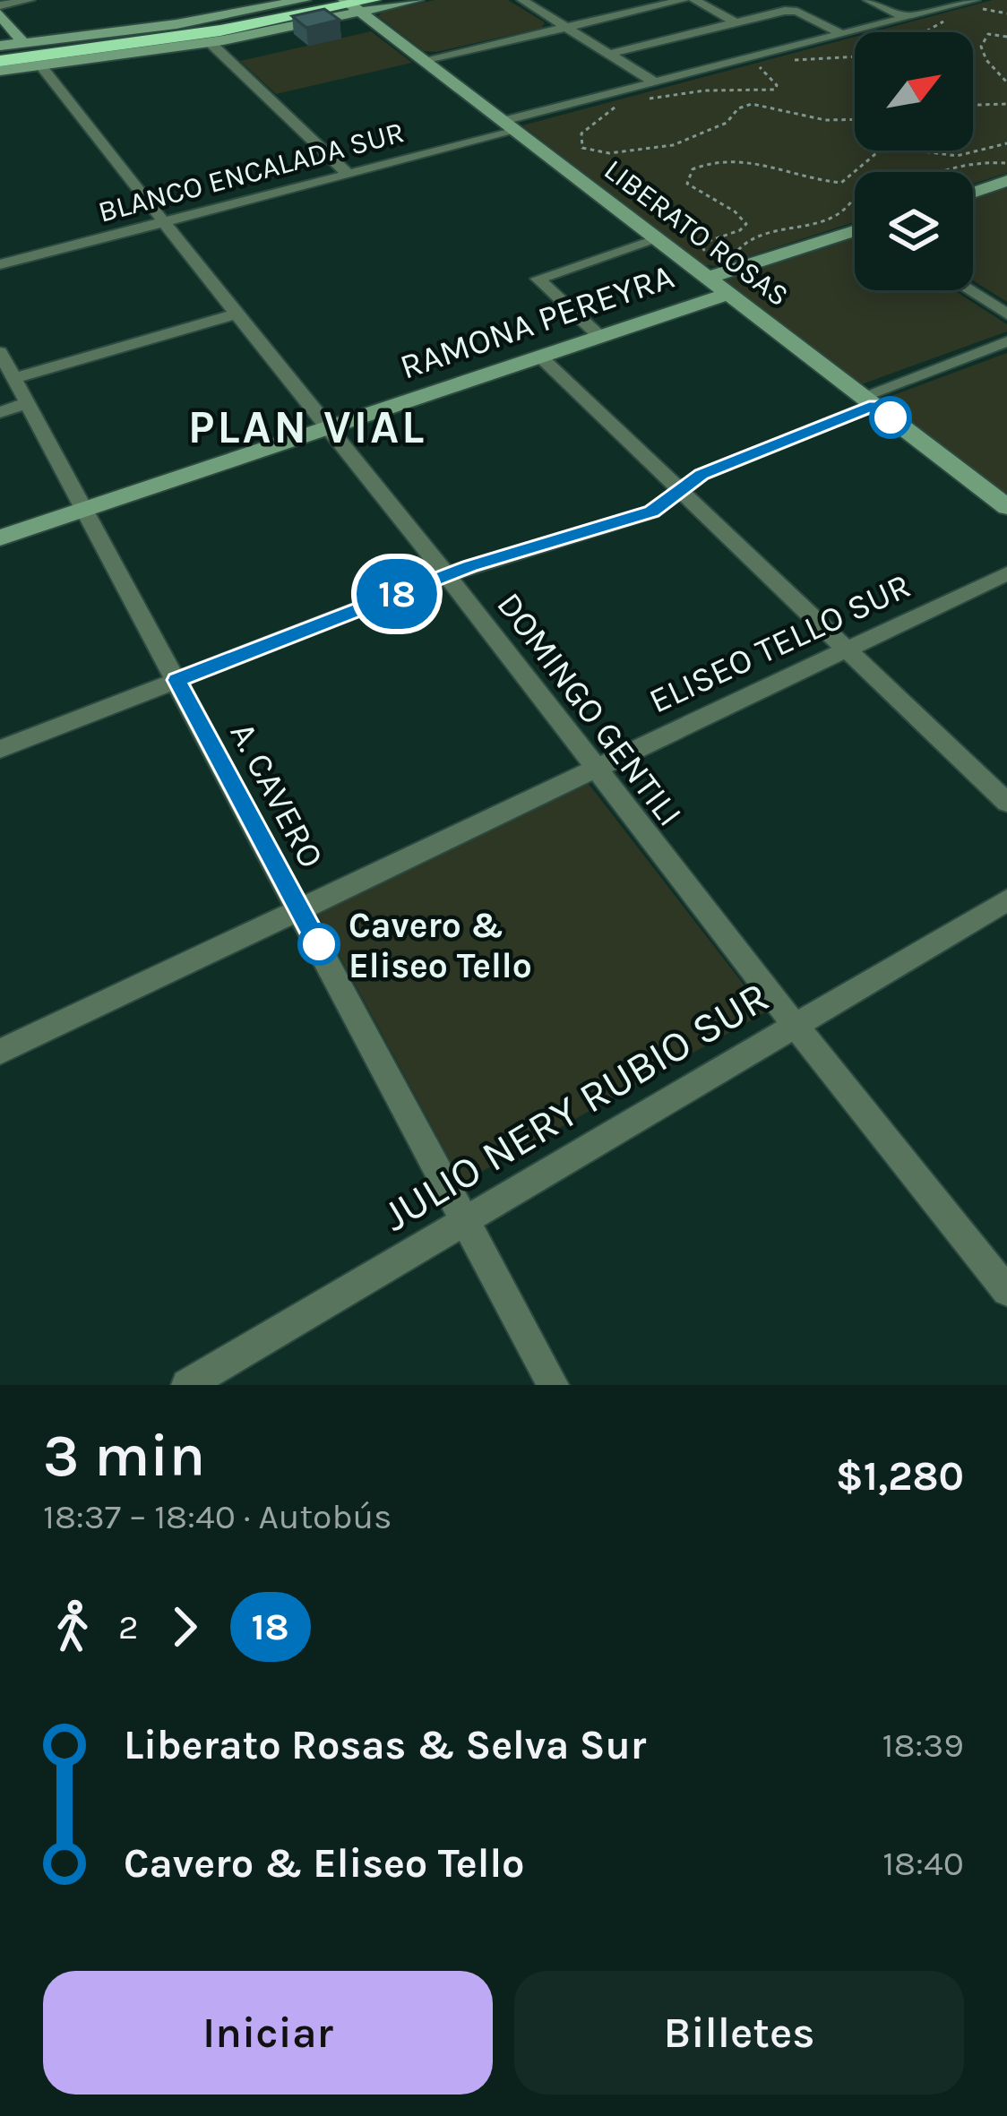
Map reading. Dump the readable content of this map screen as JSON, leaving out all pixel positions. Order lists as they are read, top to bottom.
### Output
{
  "streets": {
    "street": [
      "BLANCO ENCALADA SUR",
      "LIBERATO ROSAS",
      "RAMONA PEREYRA",
      "ELISEO TELLO SUR",
      "DOMINGO GENTILI",
      "A. CAVERO",
      "JULIO NERY RUBIO SUR"
    ]
  },
  "crossings": [
    ["BLANCO ENCALADA SUR", "LIBERATO ROSAS"],
    ["BLANCO ENCALADA SUR", "DOMINGO GENTILI"],
    ["LIBERATO ROSAS", "RAMONA PEREYRA"],
    ["RAMONA PEREYRA", "DOMINGO GENTILI"],
    ["RAMONA PEREYRA", "A. CAVERO"],
    ["ELISEO TELLO SUR", "DOMINGO GENTILI"],
    ["ELISEO TELLO SUR", "A. CAVERO"],
    ["DOMINGO GENTILI", "JULIO NERY RUBIO SUR"],
    ["A. CAVERO", "JULIO NERY RUBIO SUR"]
  ],
  "districts": ["PLAN VIAL"],
  "places": ["Cavero & Eliseo Tello"],
  "lines": ["bus line 18"],
  "north": "top right",
  "page": {
    "on_map": "18",
    "heading": ["3 min", "18:37 – 18:40 · Autobús", "$1,280"],
    "legs": ["2", "18"],
    "list": [
      {
        "name": "Liberato Rosas & Selva Sur",
        "value": "18:39"
      },
      {
        "name": "Cavero & Eliseo Tello",
        "value": "18:40"
      }
    ],
    "buttons": ["Iniciar", "Billetes"]
  }
}
